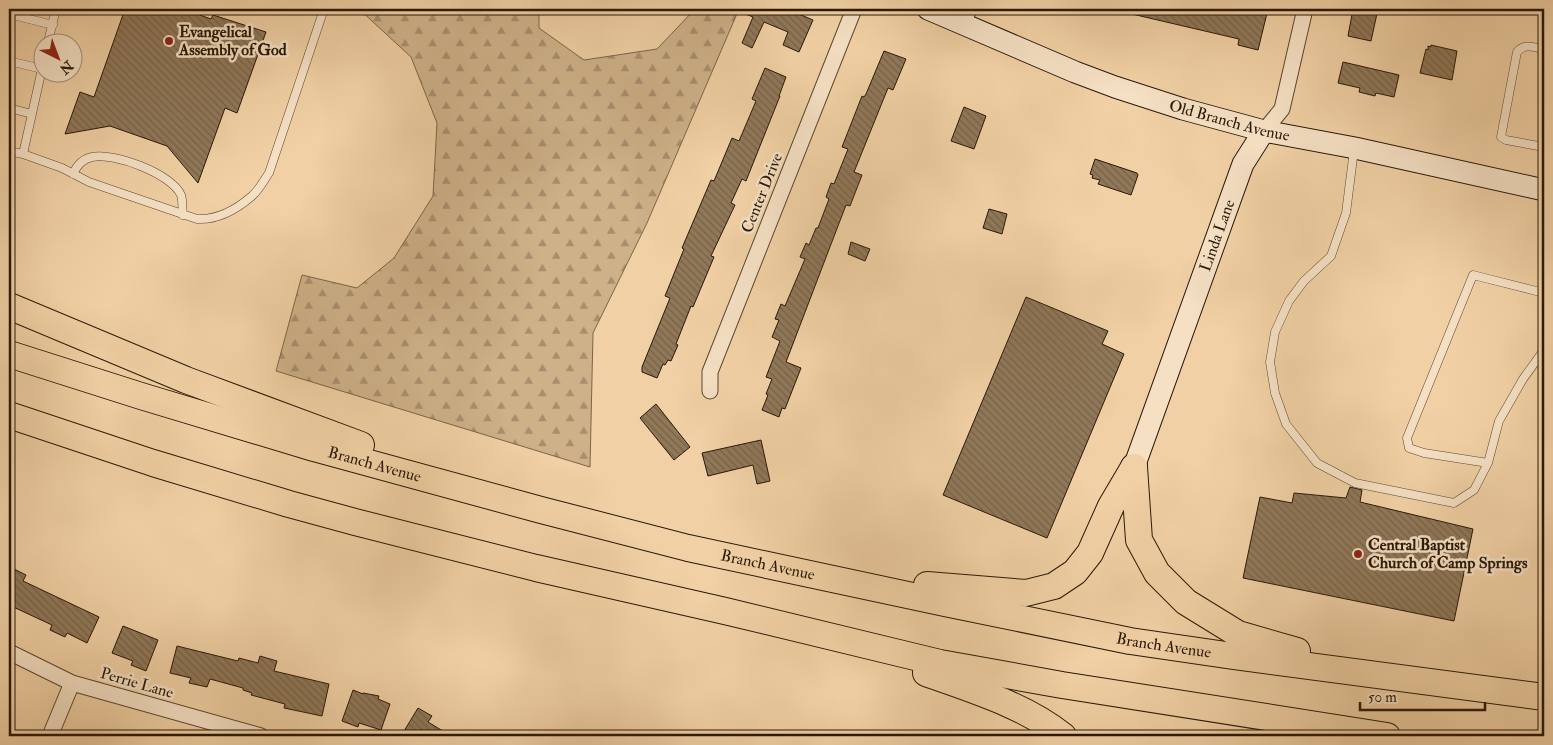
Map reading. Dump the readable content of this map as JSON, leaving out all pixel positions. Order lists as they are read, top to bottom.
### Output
{
  "streets": {
    "highway": ["Branch Avenue"],
    "street": [
      "Old Branch Avenue",
      "Center Drive",
      "Linda Lane",
      "Perrie Lane"
    ]
  },
  "crossings": [
    ["Old Branch Avenue", "Linda Lane"]
  ],
  "places": ["Evangelical Assembly of God", "Central Baptist Church of Camp Springs"],
  "scale_bar": "50 m",
  "north": "bottom right"
}
